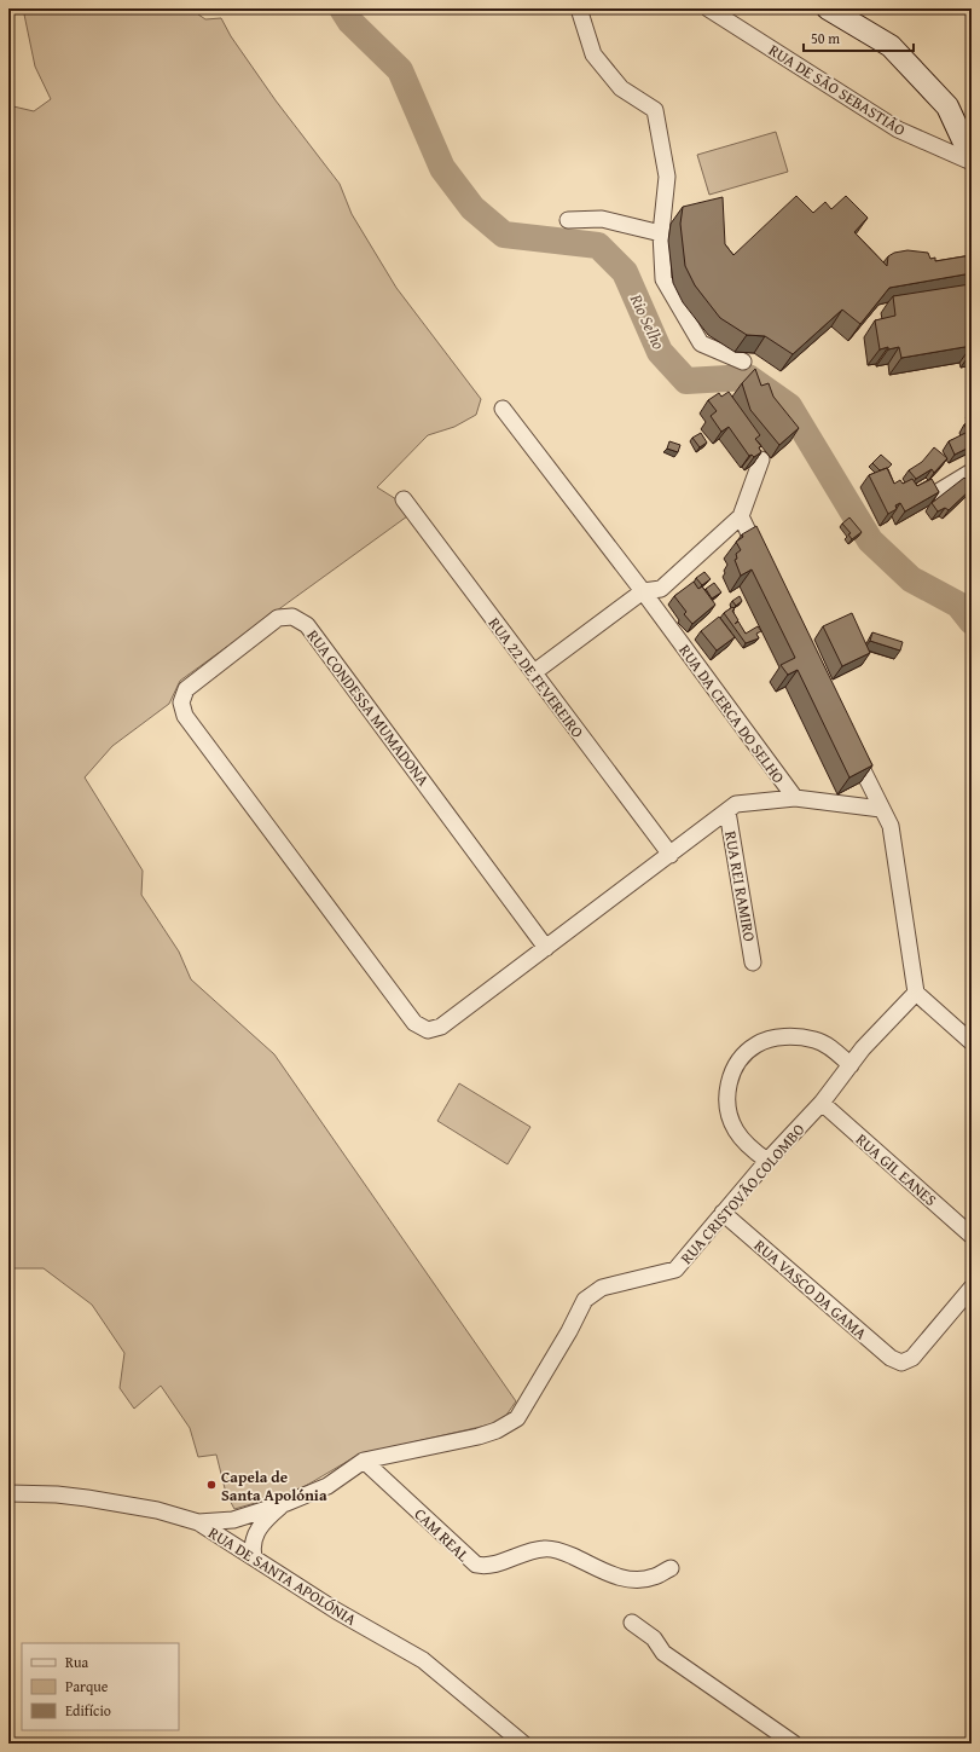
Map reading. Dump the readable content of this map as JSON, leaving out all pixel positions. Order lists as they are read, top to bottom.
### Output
{
  "streets": {
    "street": [
      "RUA DE SÃO SEBASTIÃO",
      "RUA 22 DE FEVEREIRO",
      "RUA CONDESSA MUMADONA",
      "RUA DA CERCA DO SELHO",
      "RUA REI RAMIRO",
      "RUA GIL EANES",
      "RUA CRISTOVÃO COLOMBO",
      "RUA VASCO DA GAMA",
      "CAM REAL",
      "RUA DE SANTA APOLÓNIA"
    ]
  },
  "crossings": [
    ["RUA GIL EANES", "RUA CRISTOVÃO COLOMBO"],
    ["RUA CRISTOVÃO COLOMBO", "RUA VASCO DA GAMA"],
    ["RUA CRISTOVÃO COLOMBO", "CAM REAL"],
    ["RUA CRISTOVÃO COLOMBO", "RUA DE SANTA APOLÓNIA"]
  ],
  "water": ["Rio Selho"],
  "places": ["Capela de Santa Apolónia"],
  "legend": ["Rua", "Parque", "Edifício"],
  "scale_bar": "50 m"
}
